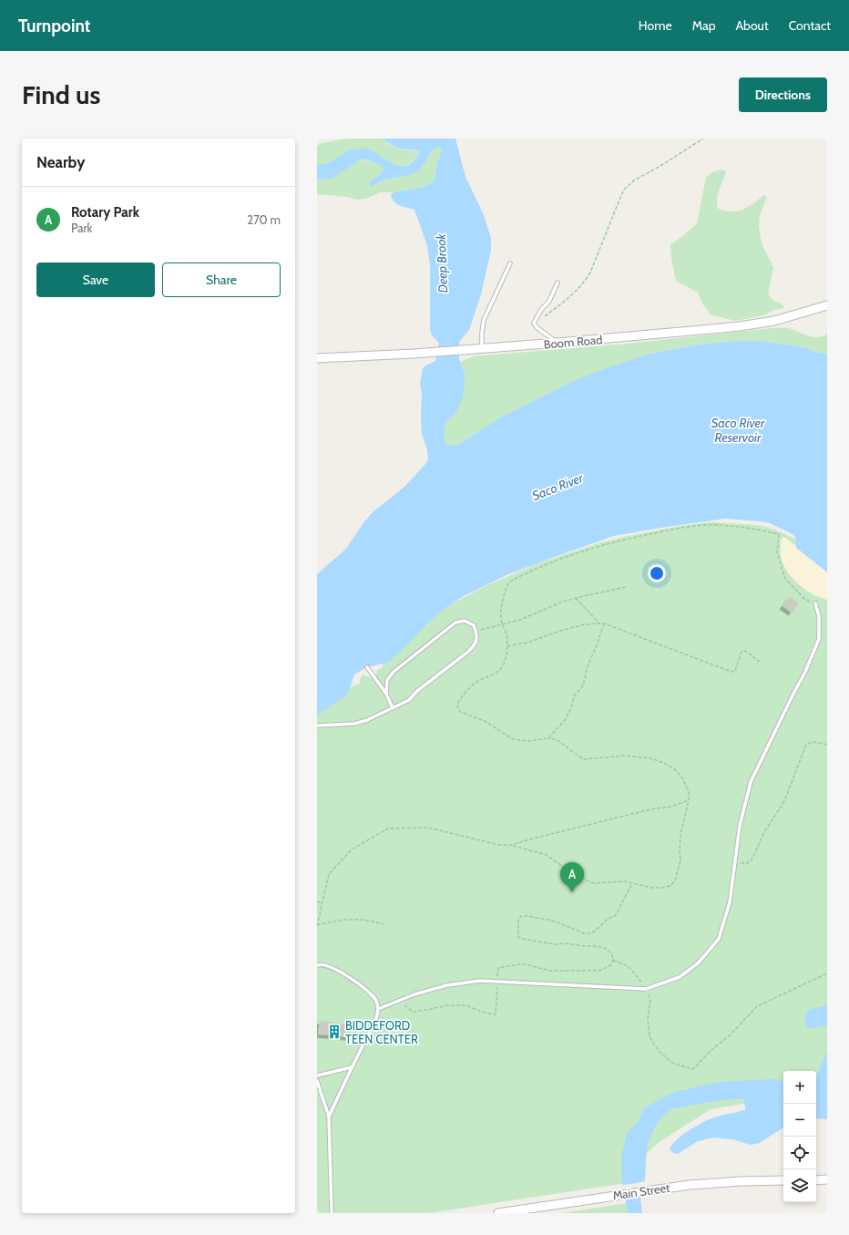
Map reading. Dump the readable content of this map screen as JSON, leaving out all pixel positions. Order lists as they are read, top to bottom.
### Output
{
  "streets": {
    "street": ["Boom Road", "Main Street"]
  },
  "water": ["Deep Brook", "Saco River Reservoir", "Saco River"],
  "places": {
    "building": ["BIDDEFORD TEEN CENTER"]
  },
  "page": {
    "header": "Turnpoint",
    "nav": [
      "Home",
      "Map",
      "About",
      "Contact"
    ],
    "buttons": [
      "Directions",
      ["Save", "Share"]
    ],
    "title": "Find us",
    "heading": "Nearby",
    "list": [
      {
        "mark": "A",
        "name": "Rotary Park",
        "note": "Park",
        "value": "270 m"
      }
    ],
    "pins": "A",
    "map_buttons": ["+", "−"]
  }
}
